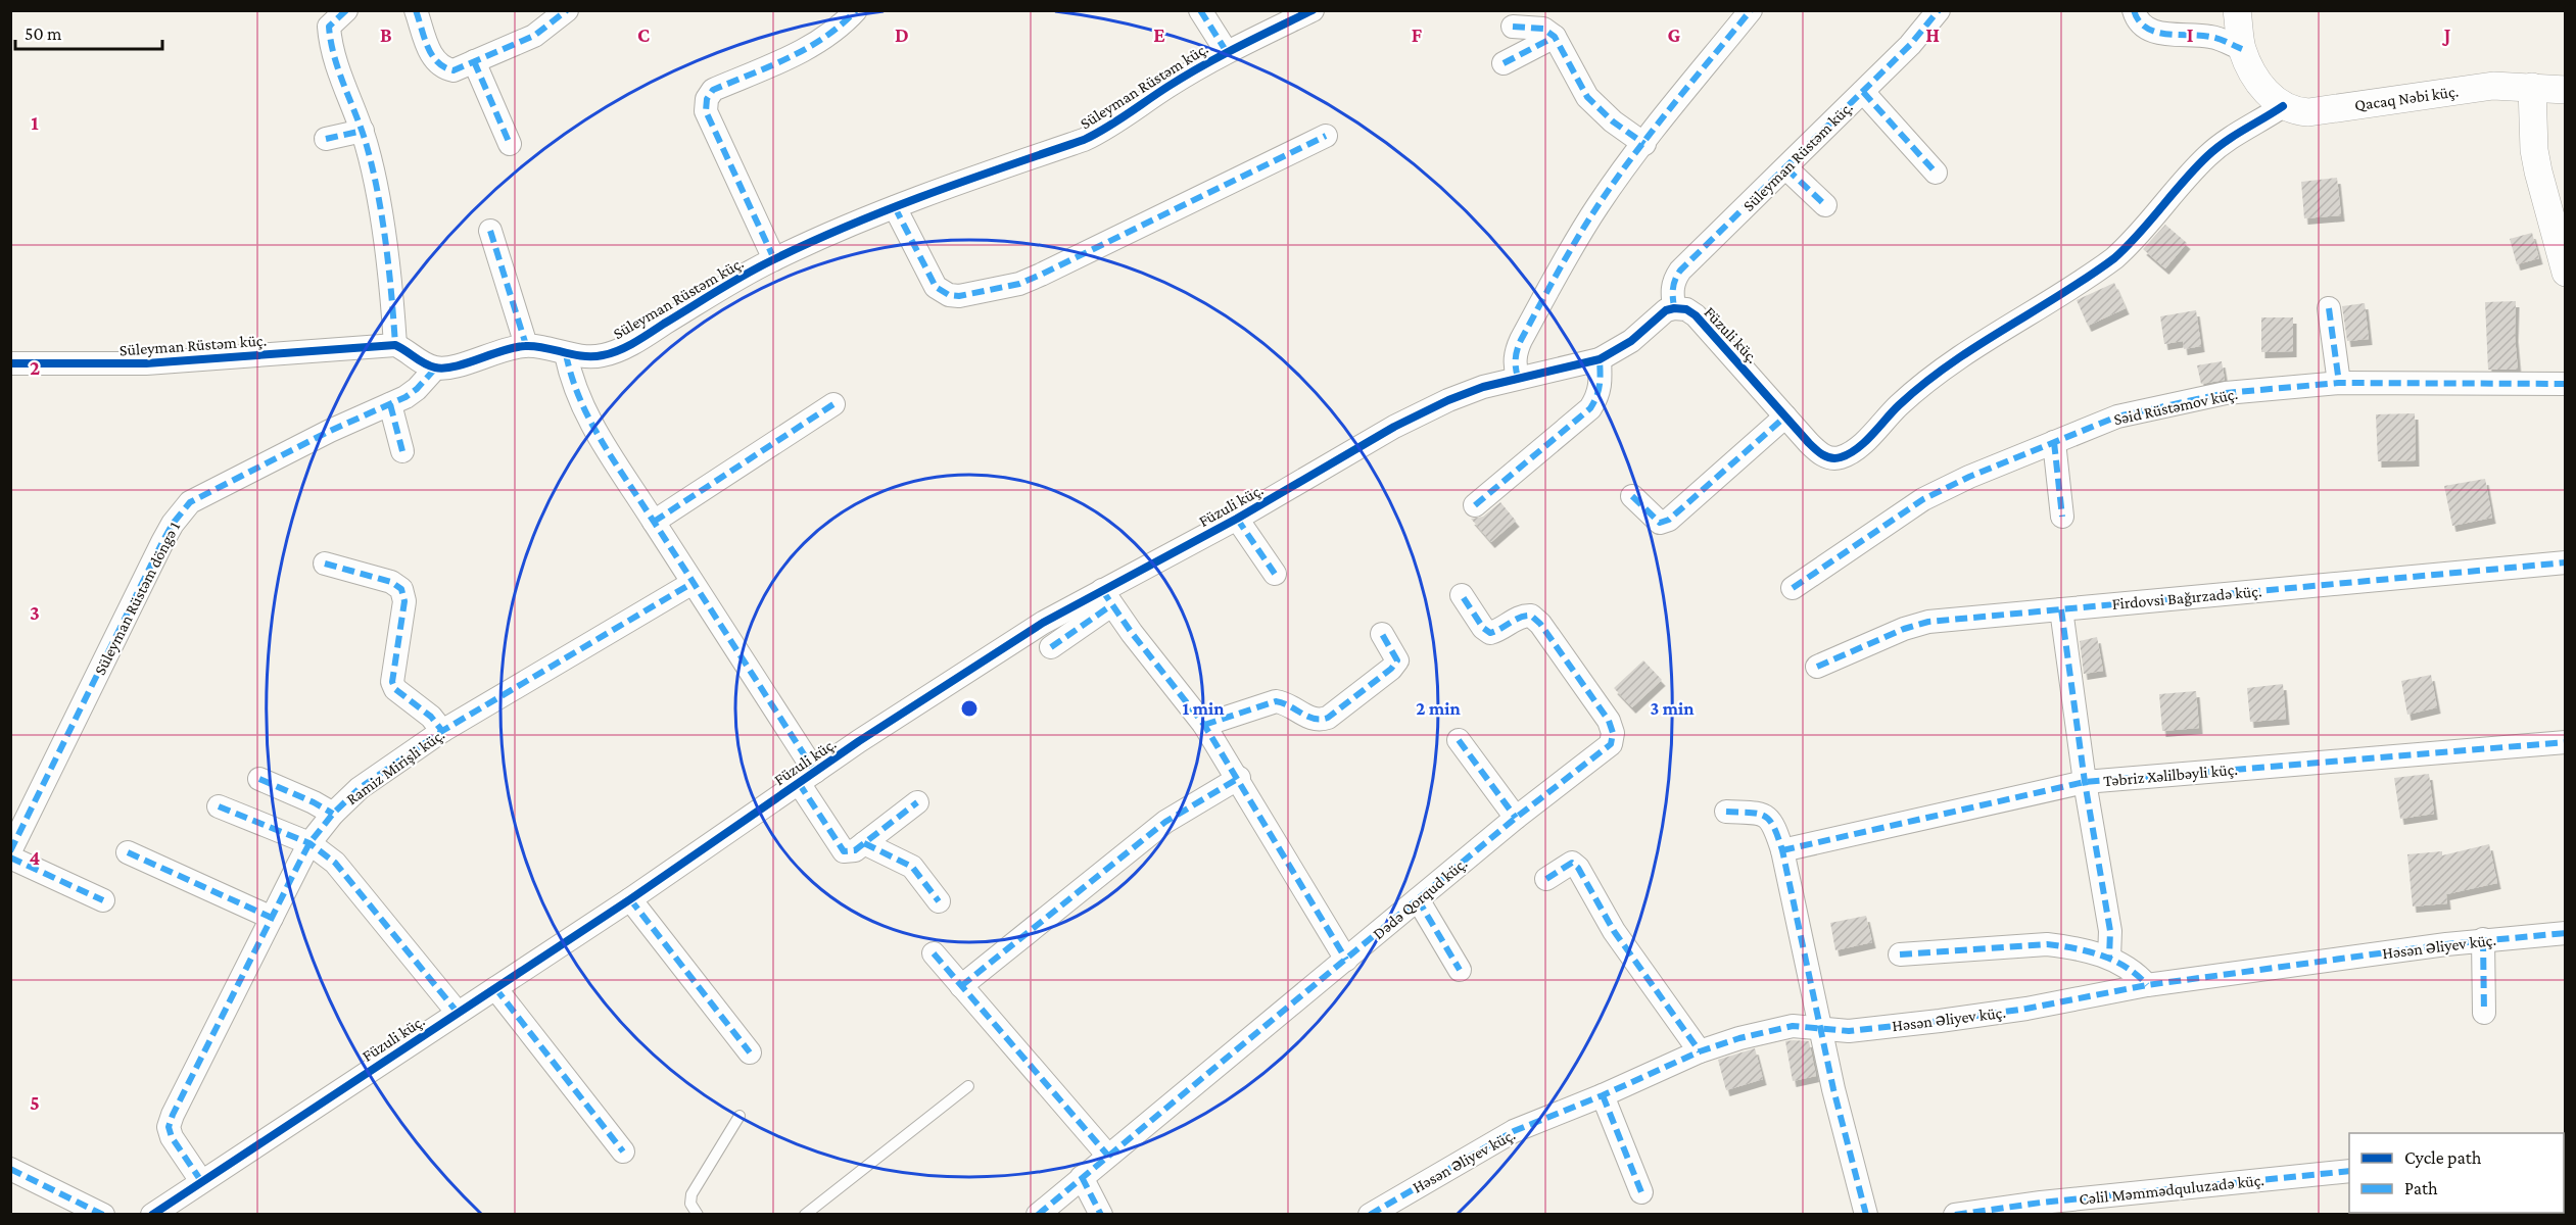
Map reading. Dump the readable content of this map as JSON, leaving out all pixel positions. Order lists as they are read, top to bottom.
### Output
{
  "streets": {
    "street": [
      "Süleyman Rüstəm küç.",
      "Qacaq Nəbi küç.",
      "Füzuli küç.",
      "Səid Rüstəmov küç.",
      "Firdovsi Bağırzadə küç.",
      "Süleyman Rüstəm döngə 1",
      "Ramiz Mirişli küç.",
      "Təbriz Xəlilbəyli küç.",
      "Dədə Qorqud küç.",
      "Həsən Əliyev küç.",
      "Cəlil Məmmədquluzadə küç."
    ]
  },
  "crossings": [
    ["Süleyman Rüstəm küç.", "Füzuli küç."],
    ["Süleyman Rüstəm küç.", "Süleyman Rüstəm döngə 1"],
    ["Qacaq Nəbi küç.", "Füzuli küç."],
    ["Füzuli küç.", "Ramiz Mirişli küç."]
  ],
  "legend": ["Cycle path", "Path"],
  "scale_bar": "50 m",
  "grid": {
    "columns": [
      "B",
      "C",
      "D",
      "E",
      "F",
      "G",
      "H",
      "I",
      "J"
    ],
    "rows": [
      "1",
      "2",
      "3",
      "4",
      "5"
    ]
  },
  "rings": ["1 min", "2 min", "3 min"]
}
